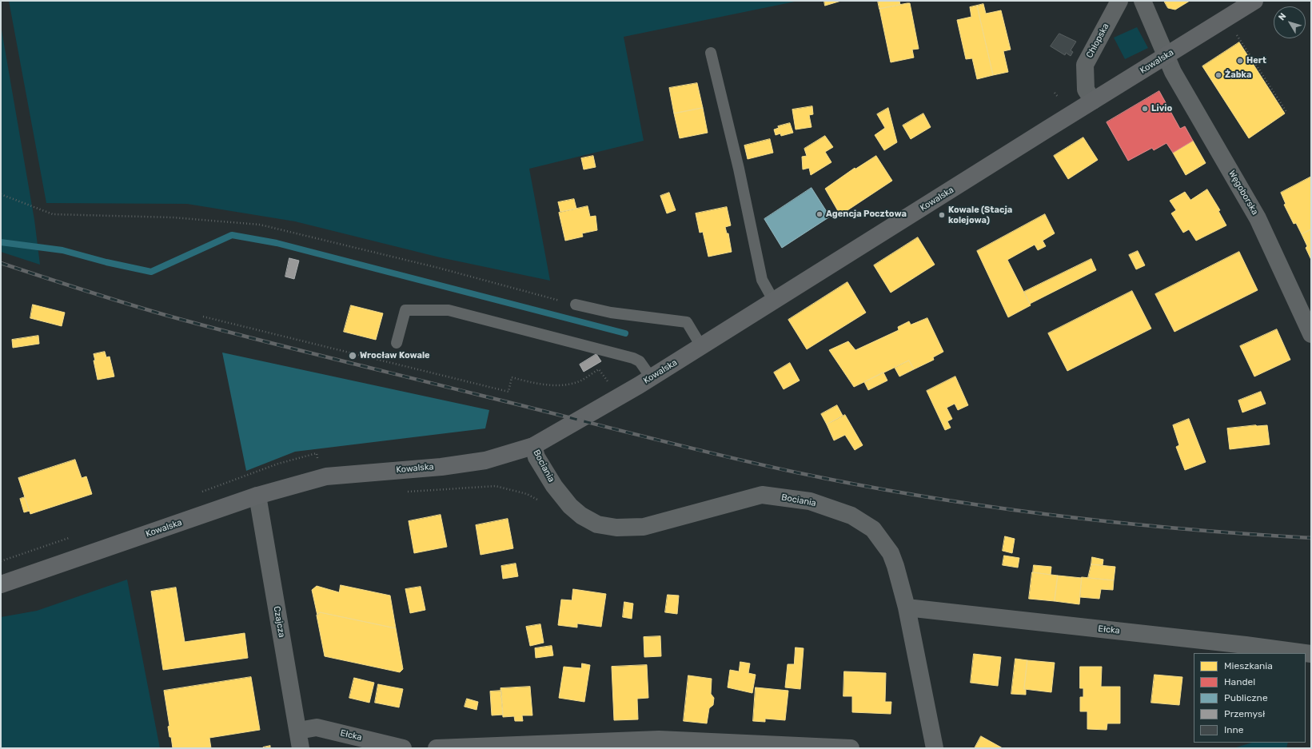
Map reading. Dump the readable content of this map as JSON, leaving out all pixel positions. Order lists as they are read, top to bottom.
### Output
{
  "streets": {
    "street": [
      "Chłopska",
      "Kowalska",
      "Węgoborska",
      "Bociania",
      "Czajcza",
      "Ełcka"
    ]
  },
  "crossings": [
    ["Chłopska", "Kowalska"],
    ["Kowalska", "Węgoborska"],
    ["Kowalska", "Bociania"],
    ["Kowalska", "Czajcza"],
    ["Bociania", "Ełcka"],
    ["Czajcza", "Ełcka"]
  ],
  "places": [
    "Hert",
    "Żabka",
    "Livio",
    "Agencja Pocztowa",
    "Kowale (Stacja kolejowa)",
    "Wrocław Kowale"
  ],
  "legend": [
    "Mieszkania",
    "Handel",
    "Publiczne",
    "Przemysł",
    "Inne"
  ],
  "north": "top left"
}
